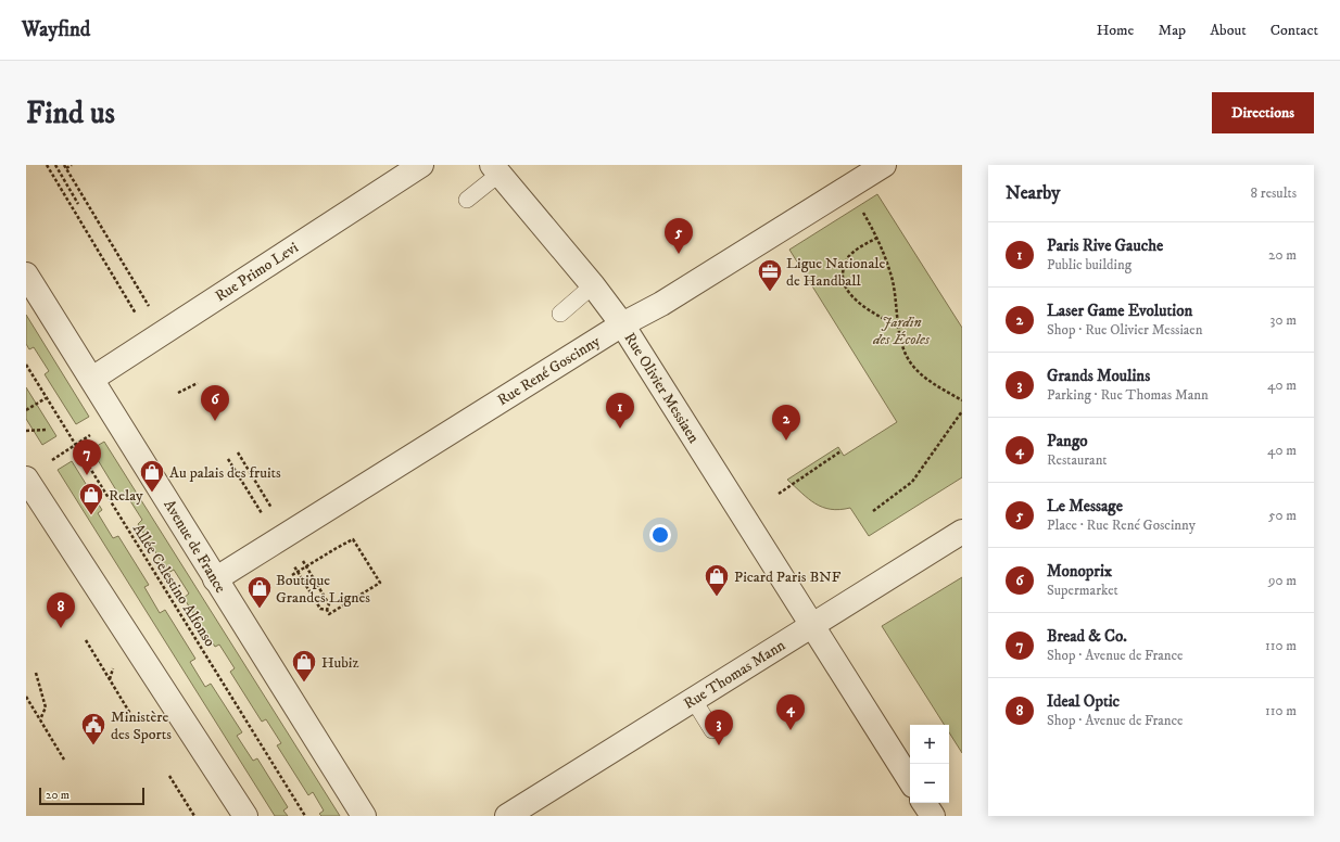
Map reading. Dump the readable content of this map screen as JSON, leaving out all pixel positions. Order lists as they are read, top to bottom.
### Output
{
  "streets": {
    "street": [
      "Rue Primo Levi",
      "Rue René Goscinny",
      "Rue Olivier Messiaen",
      "Avenue de France",
      "Rue Thomas Mann"
    ],
    "path": ["Allée Celestino Alfonso"]
  },
  "crossings": [
    ["Rue Primo Levi", "Avenue de France"],
    ["Rue René Goscinny", "Rue Olivier Messiaen"],
    ["Rue René Goscinny", "Avenue de France"],
    ["Rue Olivier Messiaen", "Rue Thomas Mann"]
  ],
  "parks": ["Jardin des Écoles"],
  "places": {
    "office": ["Ligue Nationale de Handball"],
    "shop": [
      "Au palais des fruits",
      "Relay",
      "Picard Paris BNF",
      "Boutique Grandes Lignes",
      "Hubiz"
    ],
    "public building": ["Ministère des Sports"]
  },
  "scale_bar": "20 m",
  "page": {
    "header": "Wayfind",
    "nav": [
      "Home",
      "Map",
      "About",
      "Contact"
    ],
    "buttons": "Directions",
    "title": "Find us",
    "heading": ["Nearby", "8 results"],
    "pins": [
      "5",
      "6",
      "1",
      "2",
      "7",
      "8",
      "4",
      "3"
    ],
    "list": [
      {
        "mark": "1",
        "name": "Paris Rive Gauche",
        "note": "Public building",
        "value": "20 m"
      },
      {
        "mark": "2",
        "name": "Laser Game Evolution",
        "note": "Shop · Rue Olivier Messiaen",
        "value": "30 m"
      },
      {
        "mark": "3",
        "name": "Grands Moulins",
        "note": "Parking · Rue Thomas Mann",
        "value": "40 m"
      },
      {
        "mark": "4",
        "name": "Pango",
        "note": "Restaurant",
        "value": "40 m"
      },
      {
        "mark": "5",
        "name": "Le Message",
        "note": "Place · Rue René Goscinny",
        "value": "50 m"
      },
      {
        "mark": "6",
        "name": "Monoprix",
        "note": "Supermarket",
        "value": "90 m"
      },
      {
        "mark": "7",
        "name": "Bread & Co.",
        "note": "Shop · Avenue de France",
        "value": "110 m"
      },
      {
        "mark": "8",
        "name": "Ideal Optic",
        "note": "Shop · Avenue de France",
        "value": "110 m"
      }
    ],
    "map_buttons": ["+", "−"],
    "scale": "20 m"
  }
}
